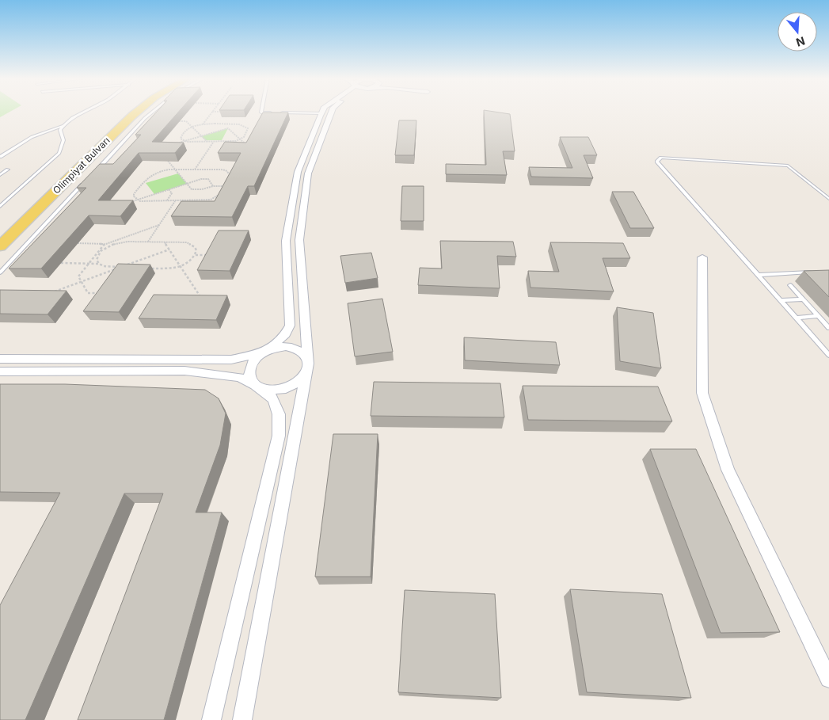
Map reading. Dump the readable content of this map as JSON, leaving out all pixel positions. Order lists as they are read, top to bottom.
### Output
{
  "streets": {
    "main road": ["Olimpiyat Bulvarı"]
  },
  "north": "bottom"
}
